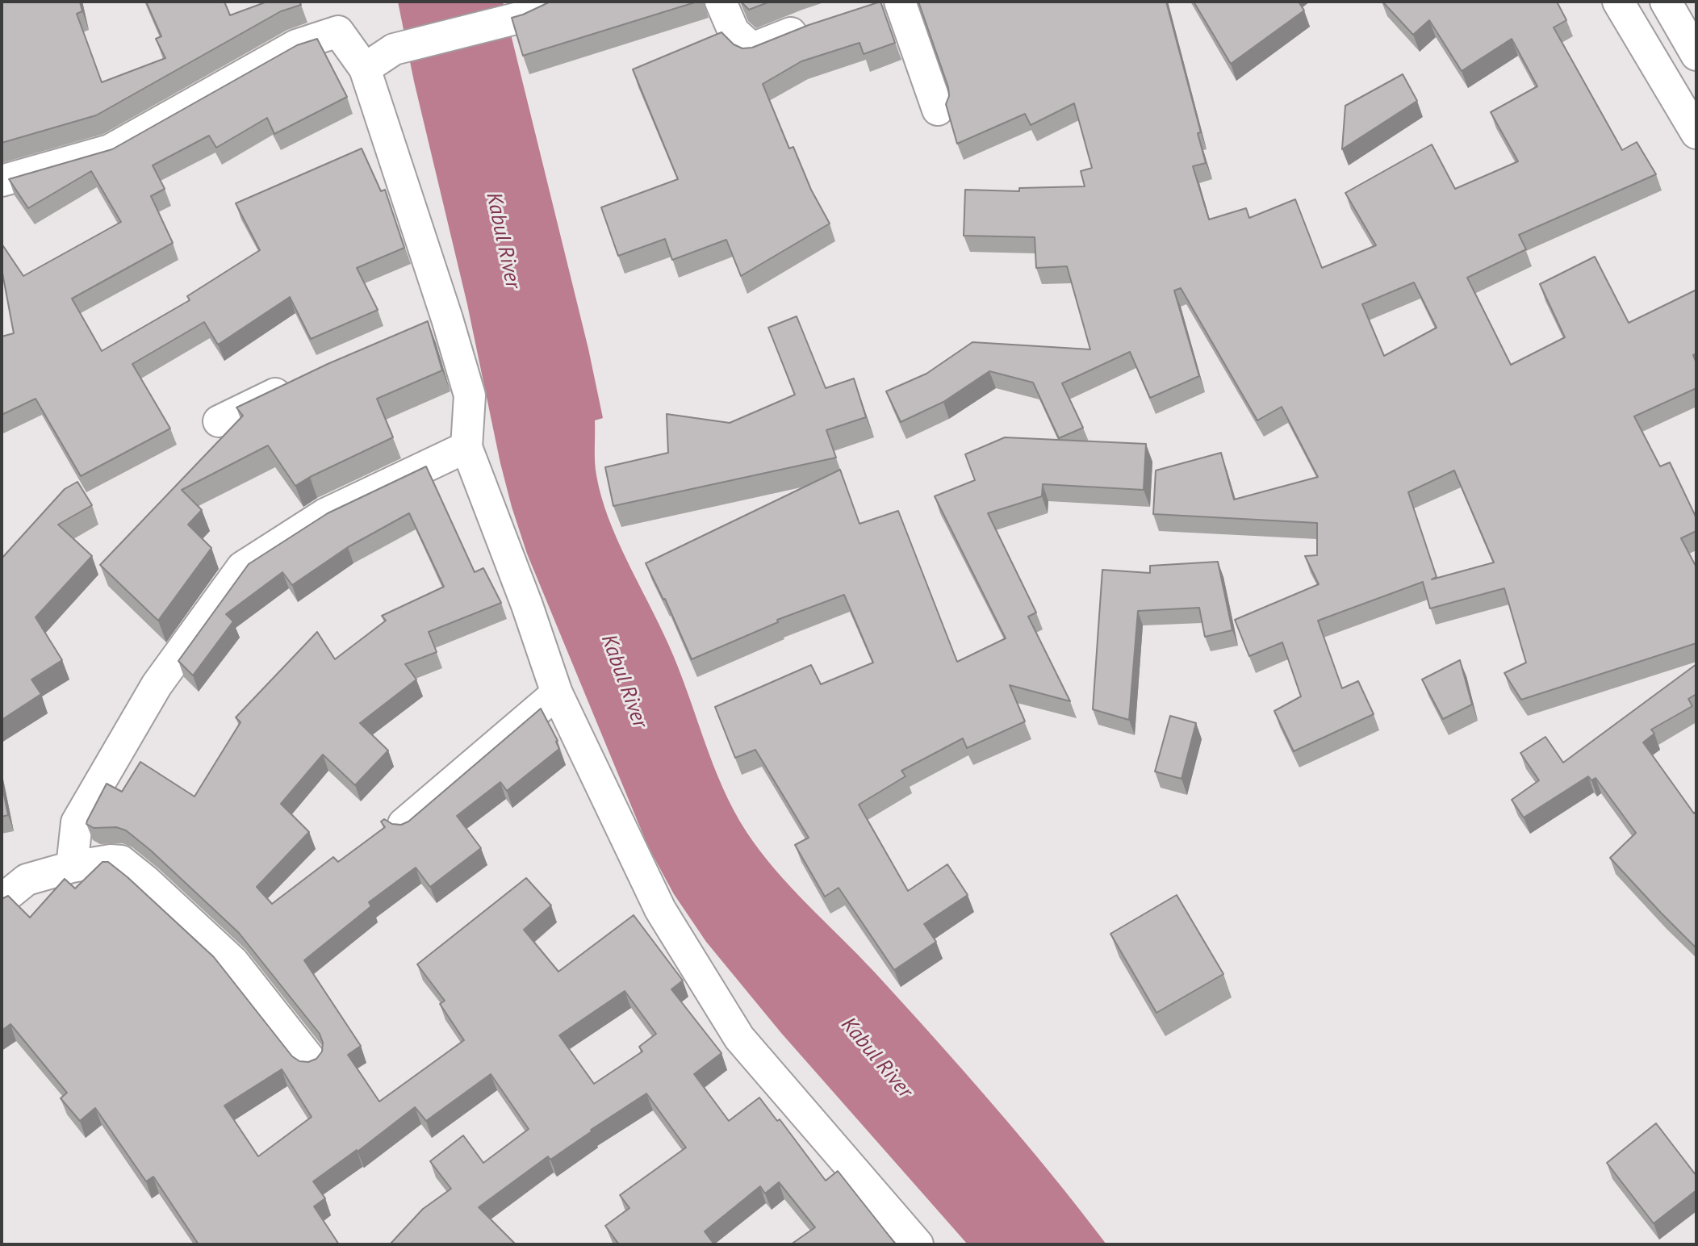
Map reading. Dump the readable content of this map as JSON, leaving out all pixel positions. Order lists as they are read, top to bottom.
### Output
{
  "water": ["Kabul River"]
}
